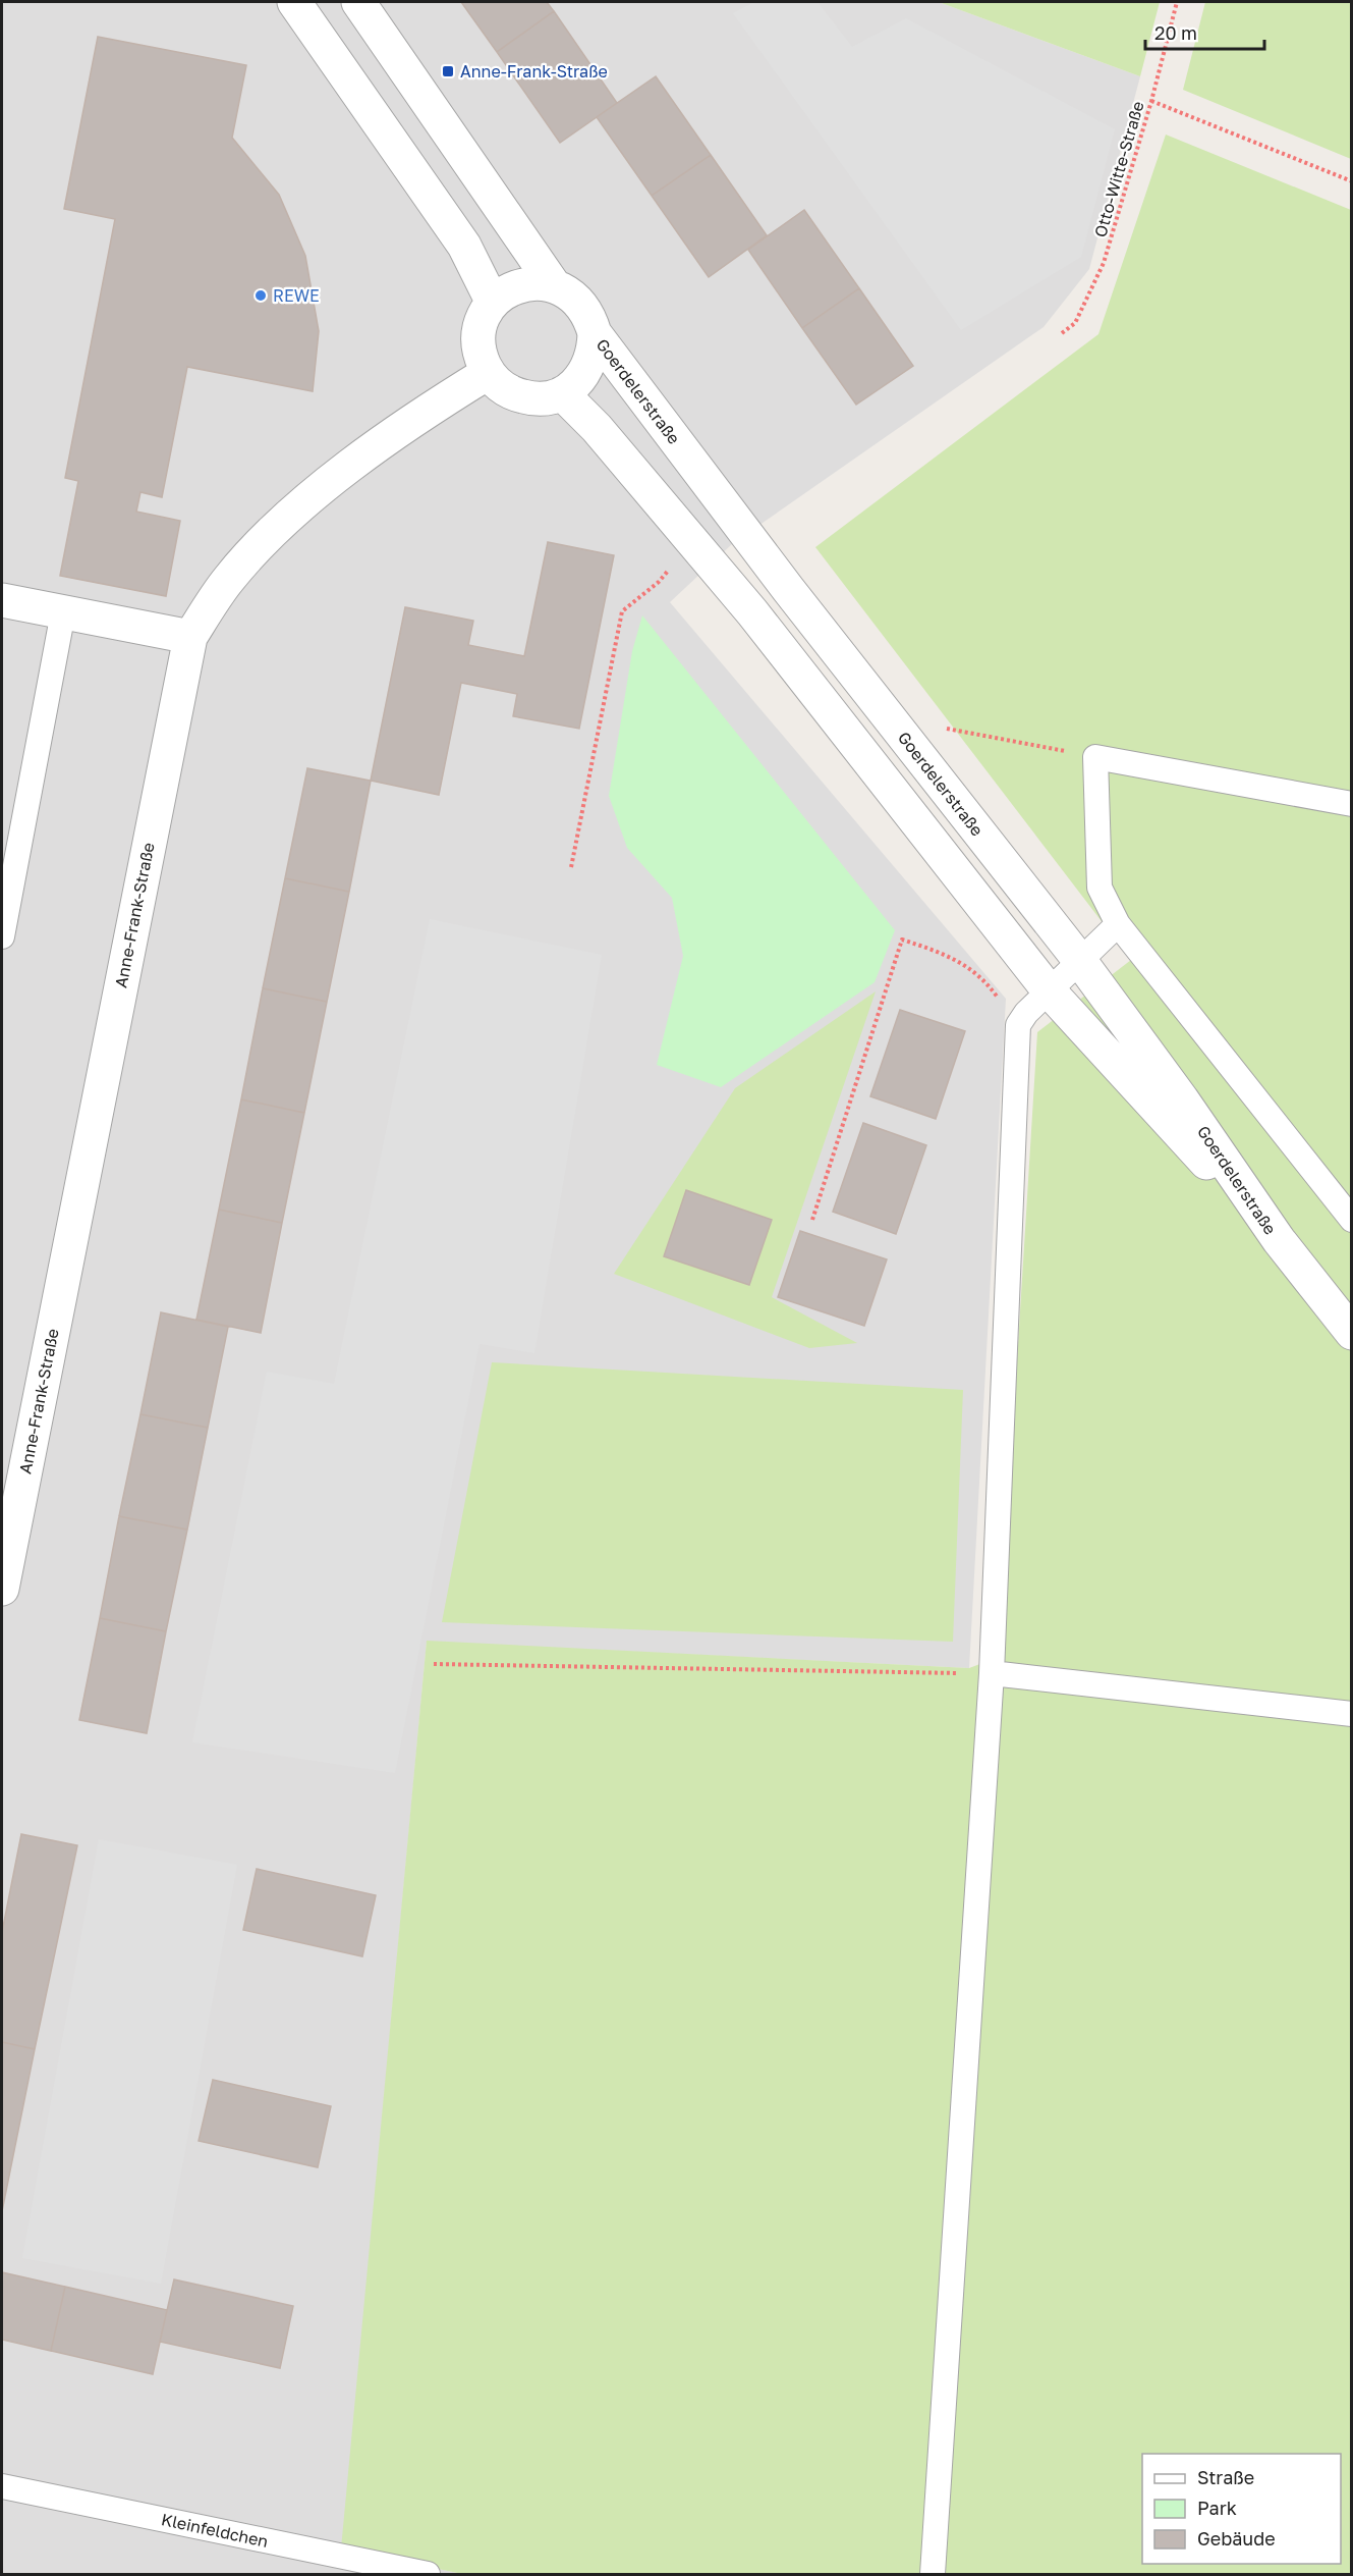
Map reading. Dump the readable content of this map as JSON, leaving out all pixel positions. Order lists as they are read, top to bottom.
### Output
{
  "streets": {
    "street": ["Goerdelerstraße", "Anne-Frank-Straße"],
    "lane": ["Kleinfeldchen"],
    "path": ["Otto-Witte-Straße"]
  },
  "crossings": [
    ["Goerdelerstraße", "Anne-Frank-Straße"]
  ],
  "places": {
    "transit": ["Anne-Frank-Straße"],
    "other": ["REWE"]
  },
  "legend": ["Straße", "Park", "Gebäude"],
  "scale_bar": "20 m"
}
